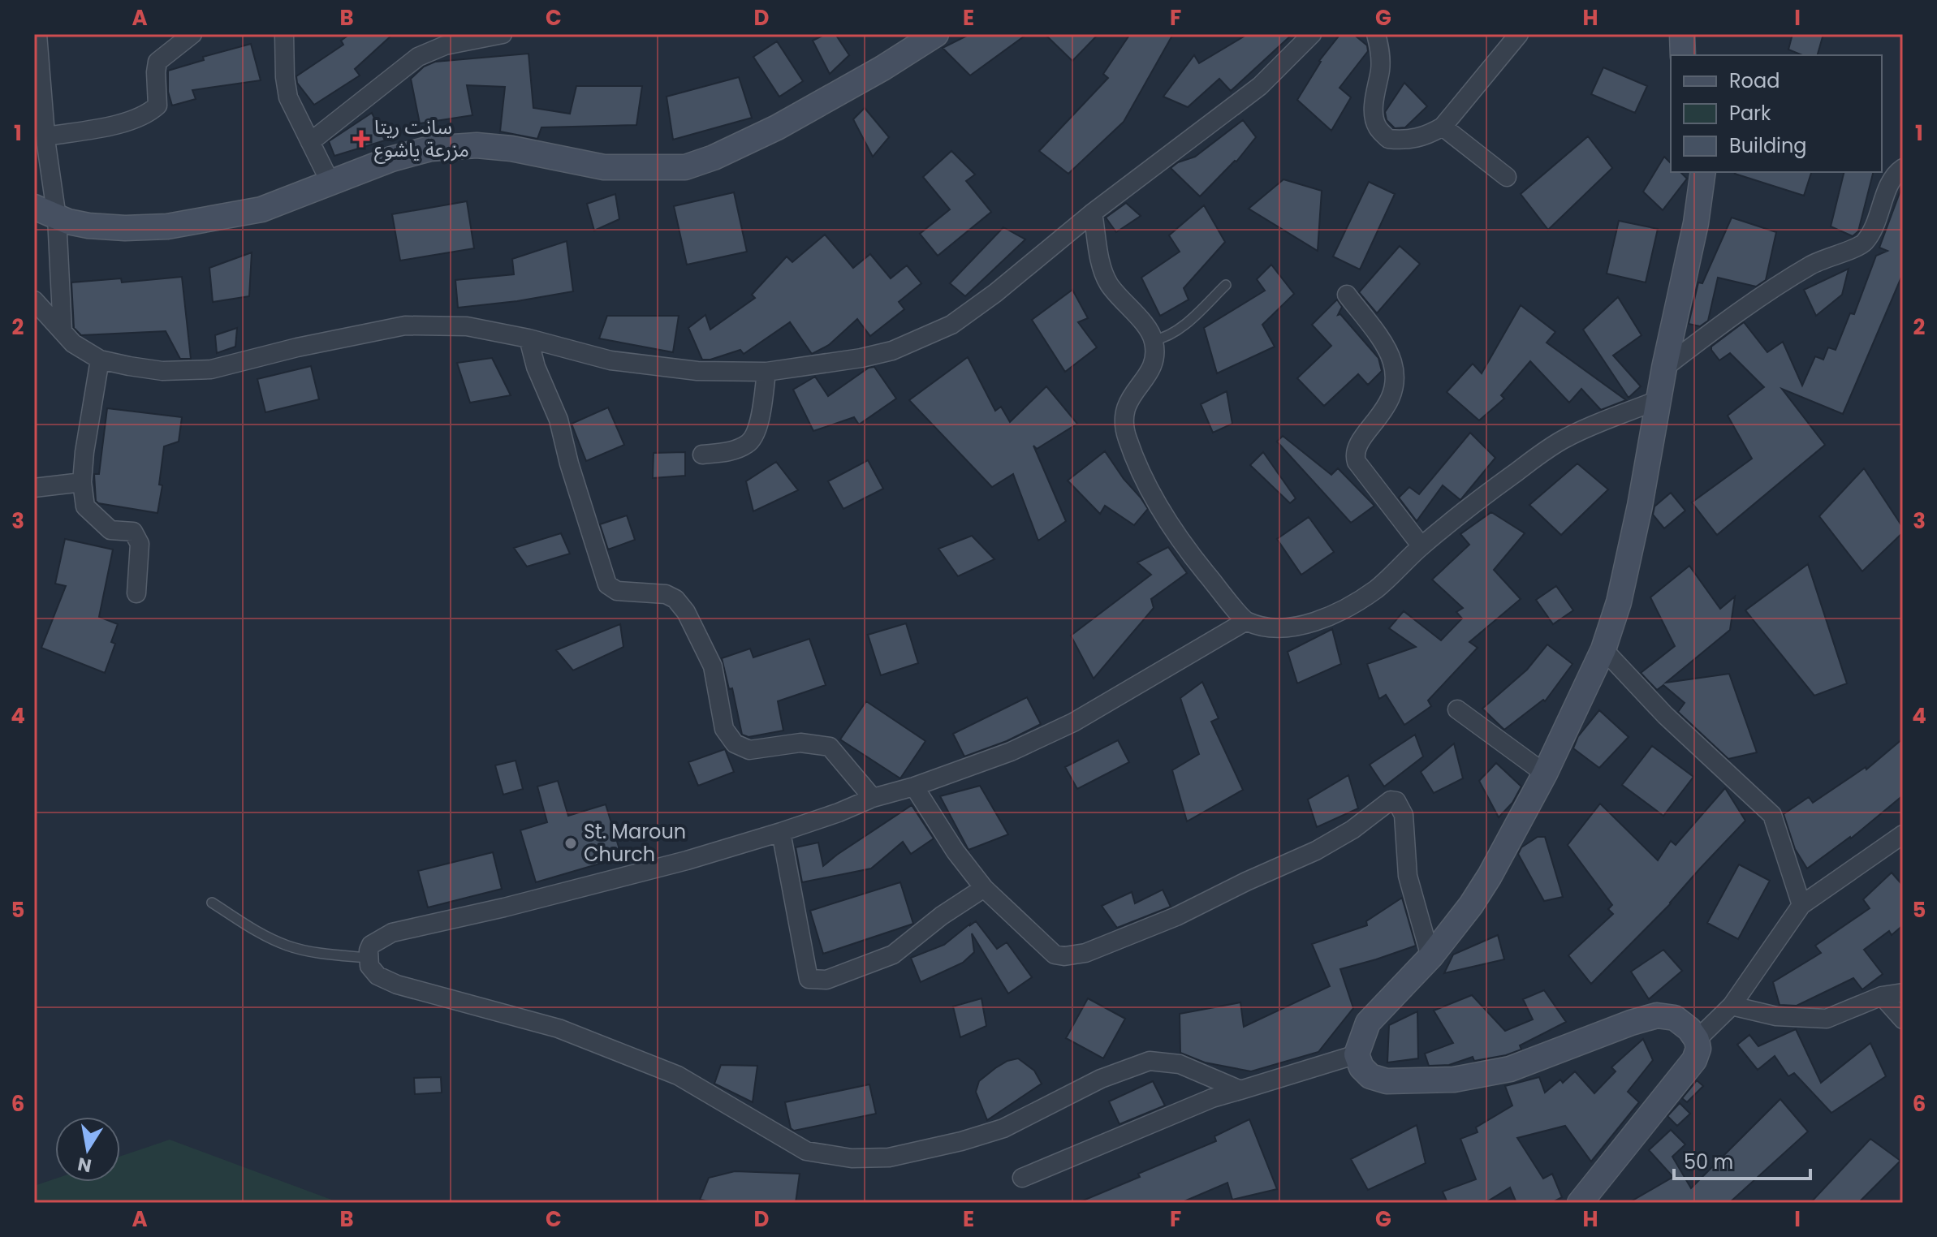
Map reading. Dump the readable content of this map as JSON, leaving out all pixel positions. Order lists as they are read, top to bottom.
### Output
{
  "places": {
    "health": ["سانت ريتا مزرعة ياشوع"],
    "other": ["St. Maroun Church"]
  },
  "legend": ["Road", "Park", "Building"],
  "scale_bar": "50 m",
  "north": "bottom",
  "grid": {
    "columns": [
      "A",
      "B",
      "C",
      "D",
      "E",
      "F",
      "G",
      "H",
      "I"
    ],
    "rows": [
      "1",
      "2",
      "3",
      "4",
      "5",
      "6"
    ]
  }
}
